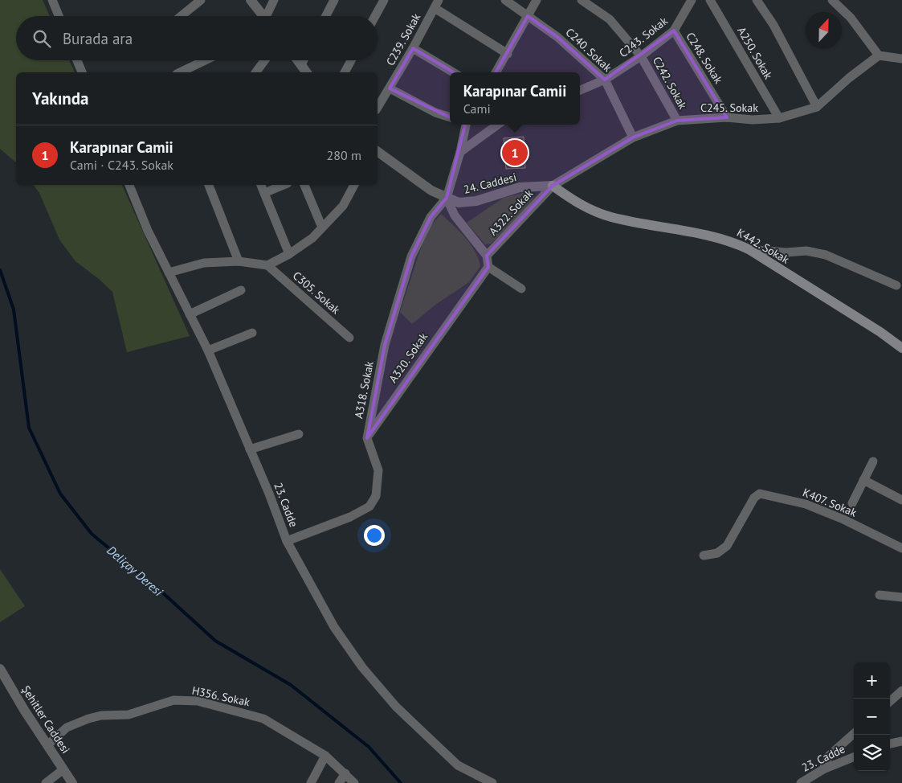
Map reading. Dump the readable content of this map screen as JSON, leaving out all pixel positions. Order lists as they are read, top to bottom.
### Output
{
  "streets": {
    "main road": ["K442. Sokak"],
    "street": [
      "C243. Sokak",
      "C239. Sokak",
      "C240. Sokak",
      "A250. Sokak",
      "C248. Sokak",
      "C242. Sokak",
      "C245. Sokak",
      "24. Caddesi",
      "A322. Sokak",
      "C305. Sokak",
      "A320. Sokak",
      "A318. Sokak",
      "K407. Sokak",
      "23. Cadde",
      "H356. Sokak",
      "Şehitler Caddesi"
    ]
  },
  "crossings": [
    ["C243. Sokak", "C240. Sokak"],
    ["C243. Sokak", "C248. Sokak"],
    ["C243. Sokak", "C242. Sokak"],
    ["C240. Sokak", "C245. Sokak"],
    ["A250. Sokak", "C245. Sokak"],
    ["C248. Sokak", "C245. Sokak"],
    ["C242. Sokak", "C245. Sokak"],
    ["C245. Sokak", "24. Caddesi"],
    ["C245. Sokak", "A322. Sokak"],
    ["C245. Sokak", "K442. Sokak"],
    ["24. Caddesi", "A322. Sokak"],
    ["24. Caddesi", "K442. Sokak"],
    ["24. Caddesi", "A318. Sokak"],
    ["A322. Sokak", "K442. Sokak"],
    ["A320. Sokak", "A318. Sokak"],
    ["A318. Sokak", "23. Cadde"],
    ["H356. Sokak", "Şehitler Caddesi"]
  ],
  "water": ["Deliçay Deresi"],
  "north": "top",
  "page": {
    "search": "Burada ara",
    "popup": ["Karapınar Camii", "Cami"],
    "heading": "Yakında",
    "list": [
      {
        "mark": "1",
        "name": "Karapınar Camii",
        "note": "Cami · C243. Sokak",
        "value": "280 m"
      }
    ],
    "pins": "1",
    "map_buttons": ["+", "−"]
  }
}
